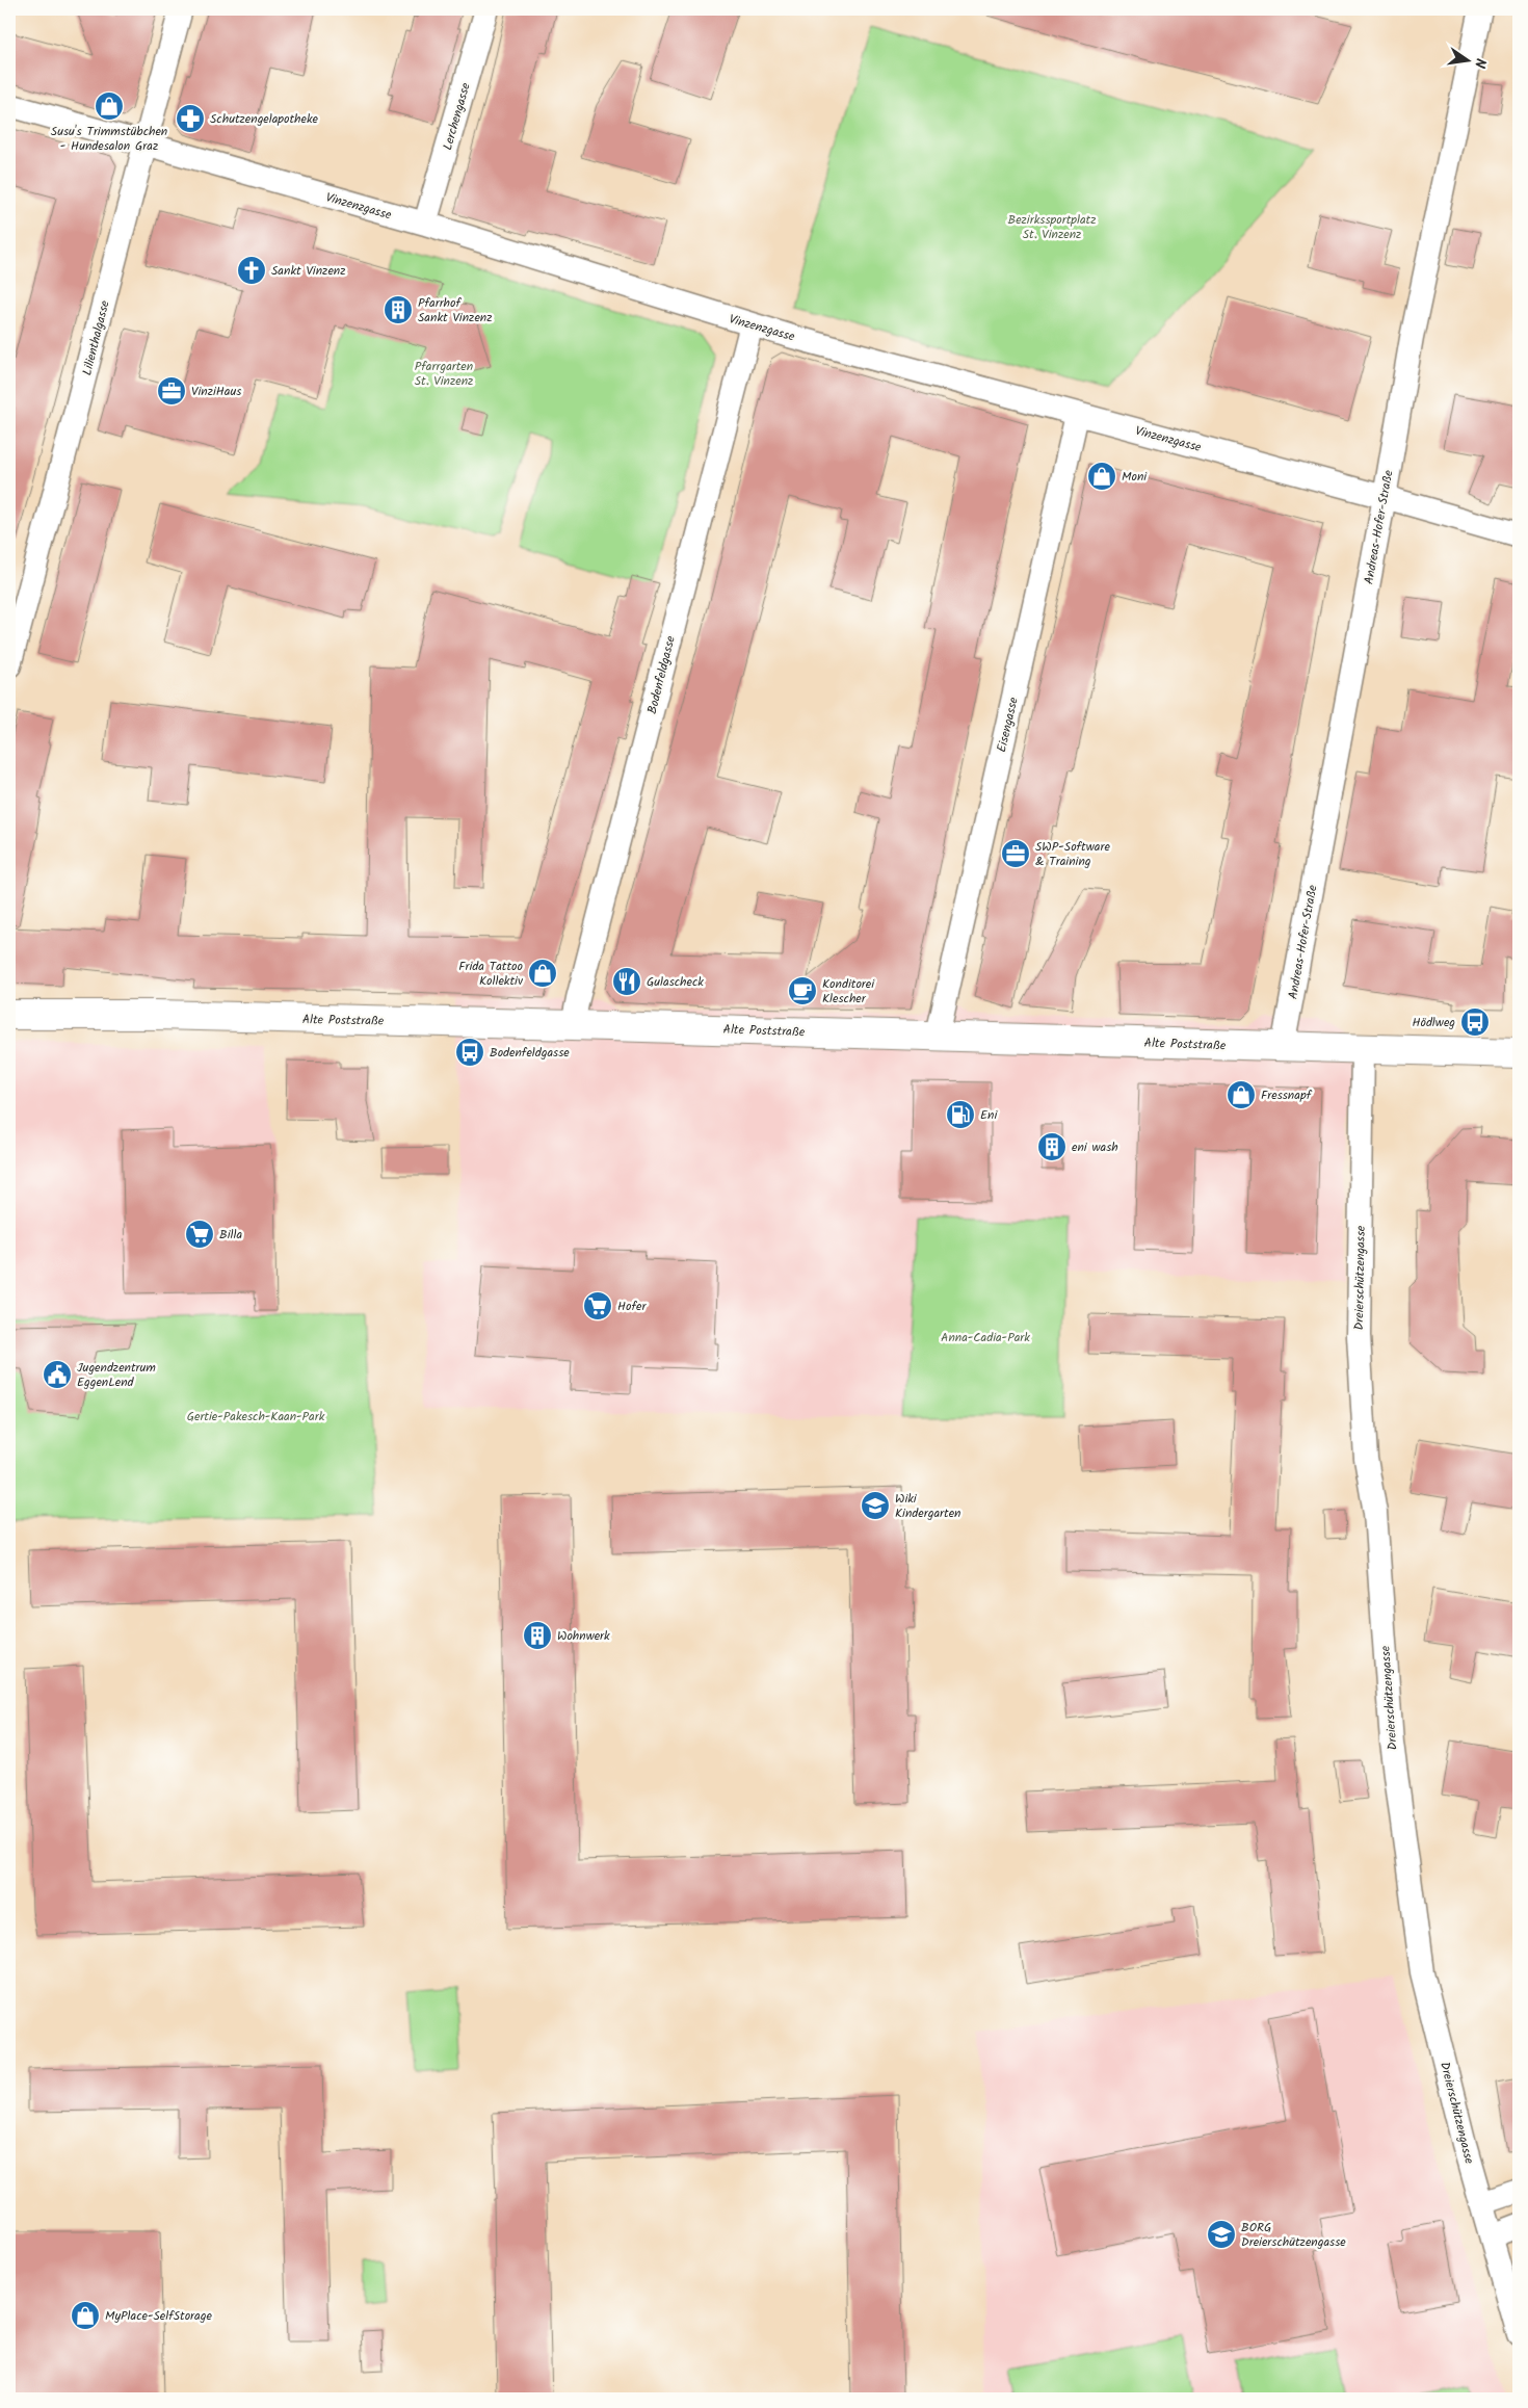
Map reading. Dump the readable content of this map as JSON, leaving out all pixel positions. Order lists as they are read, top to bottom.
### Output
{
  "streets": {
    "main road": ["Alte Poststraße"],
    "street": [
      "Lerchengasse",
      "Vinzenzgasse",
      "Lilienthalgasse",
      "Andreas-Hofer-Straße",
      "Bodenfeldgasse",
      "Eisengasse",
      "Dreierschützengasse"
    ]
  },
  "crossings": [
    ["Lerchengasse", "Vinzenzgasse"],
    ["Vinzenzgasse", "Lilienthalgasse"],
    ["Vinzenzgasse", "Andreas-Hofer-Straße"],
    ["Vinzenzgasse", "Bodenfeldgasse"],
    ["Vinzenzgasse", "Eisengasse"],
    ["Andreas-Hofer-Straße", "Alte Poststraße"],
    ["Bodenfeldgasse", "Alte Poststraße"],
    ["Eisengasse", "Alte Poststraße"],
    ["Alte Poststraße", "Dreierschützengasse"]
  ],
  "parks": [
    "Bezirkssportplatz St. Vinzenz",
    "Pfarrgarten St. Vinzenz",
    "Anna-Cadia-Park",
    "Gertie-Pakesch-Kaan-Park"
  ],
  "places": {
    "shop": [
      "Susu's Trimmstübchen - Hundesalon Graz",
      "Moni",
      "Frida Tattoo Kollektiv",
      "Fressnapf",
      "MyPlace-SelfStorage"
    ],
    "pharmacy": ["Schutzengelapotheke"],
    "church": ["Sankt Vinzenz"],
    "building": ["Pfarrhof Sankt Vinzenz", "eni wash", "Wohnwerk"],
    "office": ["VinziHaus", "SWP-Software & Training"],
    "restaurant": ["Gulascheck"],
    "cafe": ["Konditorei Klescher"],
    "bus stop": ["Hödlweg", "Bodenfeldgasse"],
    "fuel station": ["Eni"],
    "supermarket": ["Billa", "Hofer"],
    "public building": ["Jugendzentrum EggenLend"],
    "school or university": ["Wiki Kindergarten", "BORG Dreierschützengasse"]
  },
  "north": "right"
}
